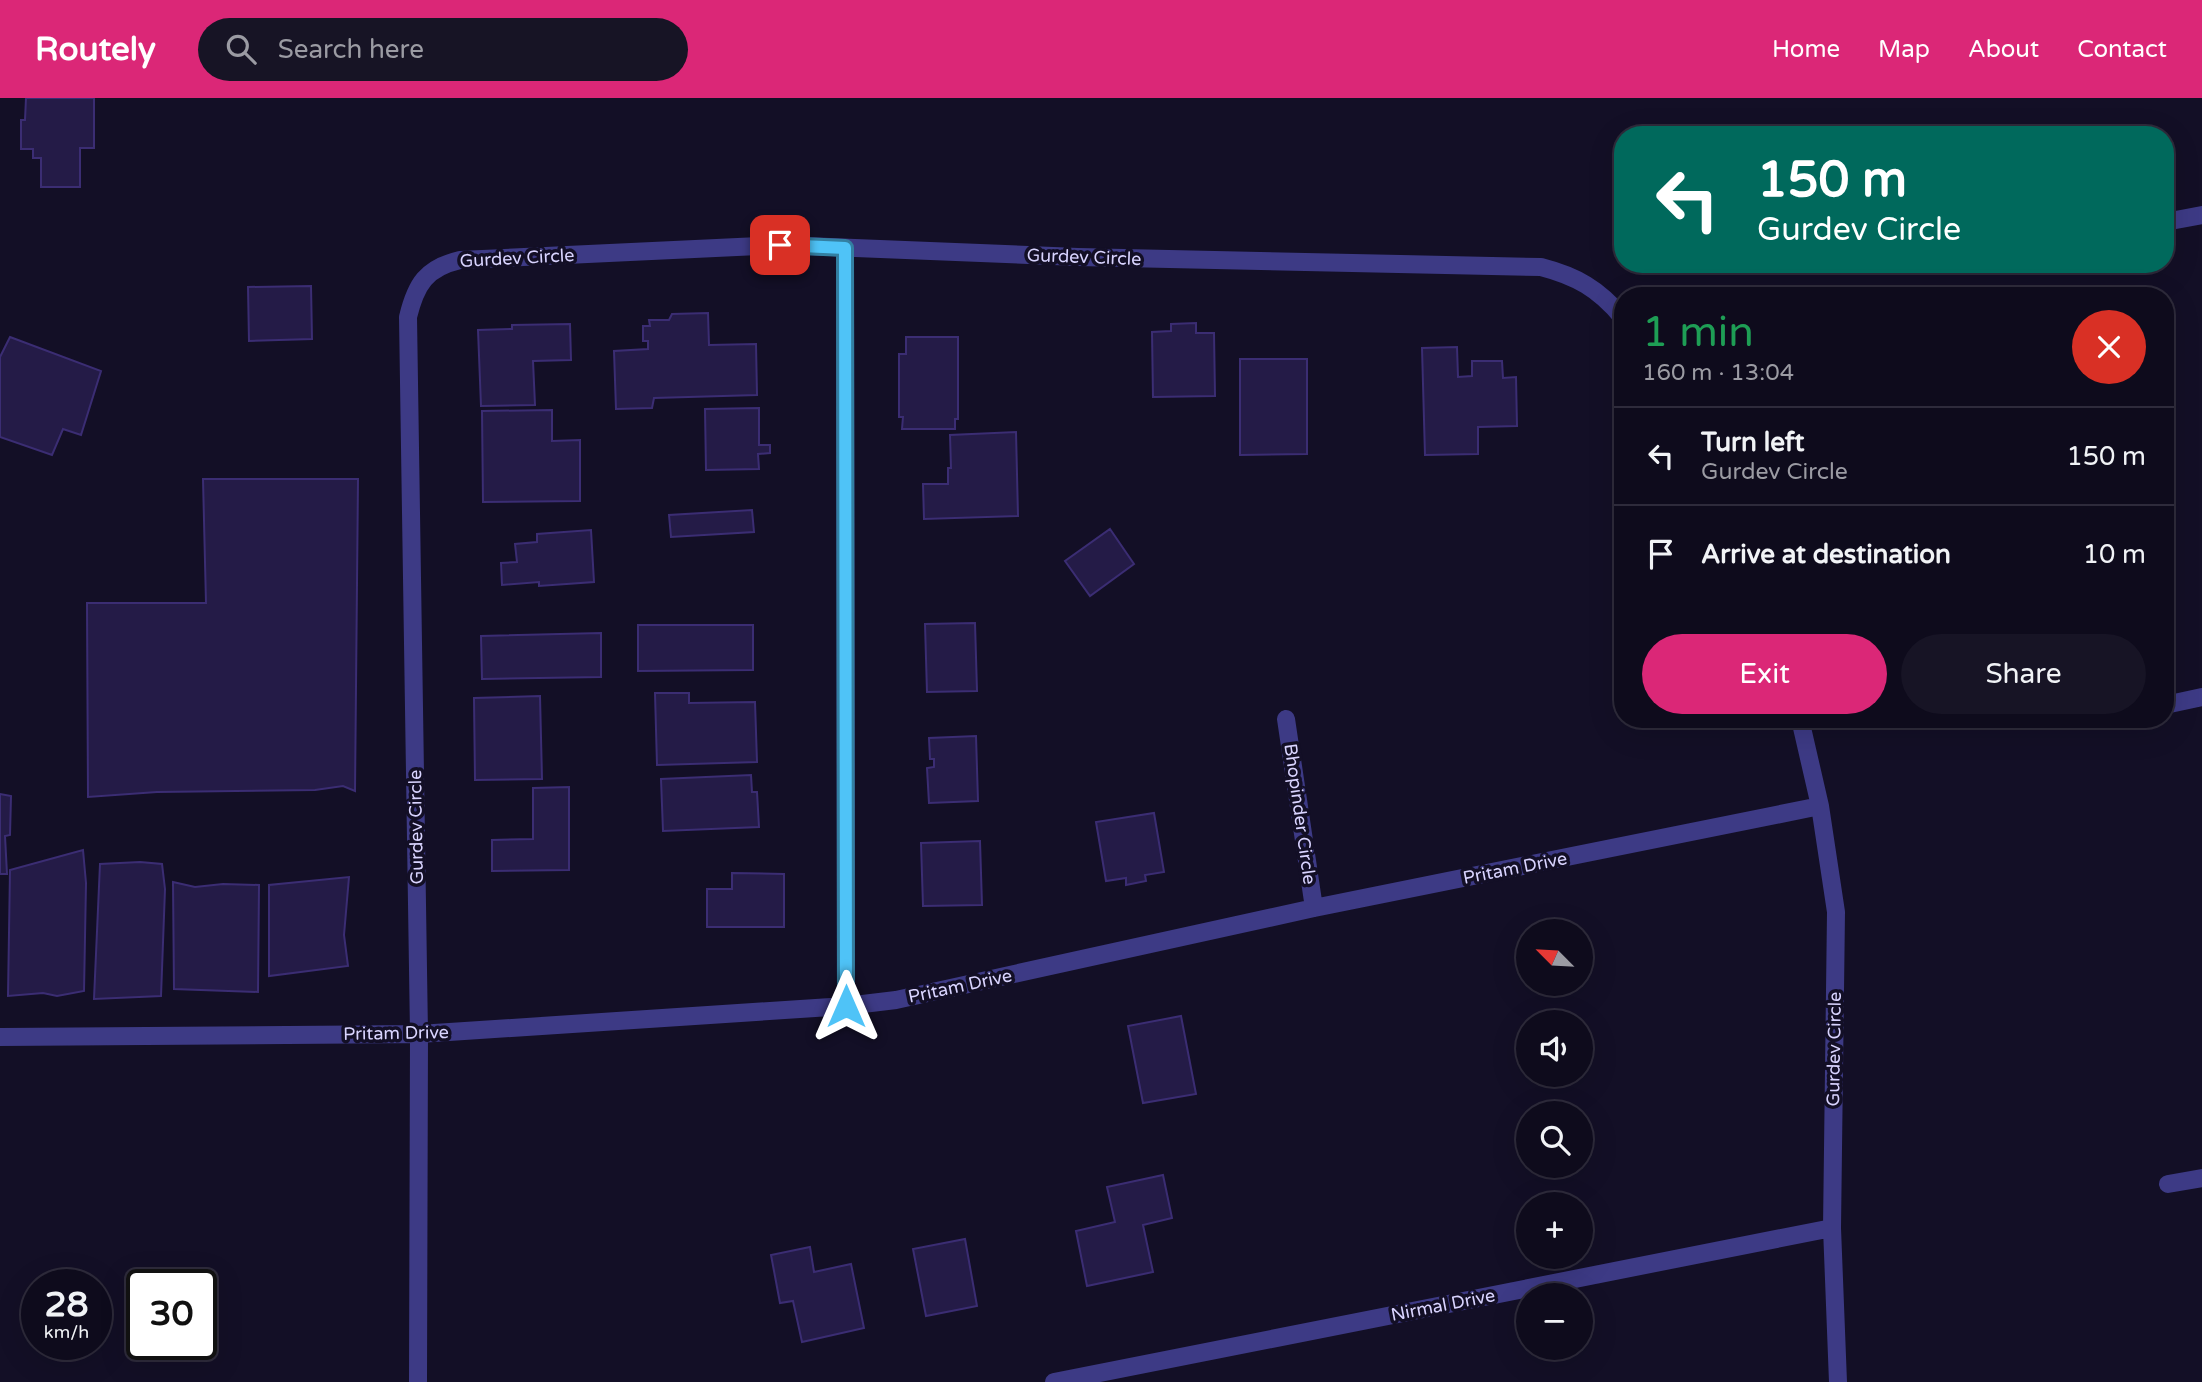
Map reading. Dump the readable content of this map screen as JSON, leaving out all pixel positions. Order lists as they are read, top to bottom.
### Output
{
  "streets": {
    "street": [
      "Gurdev Circle",
      "Bhopinder Circle",
      "Pritam Drive",
      "Nirmal Drive"
    ]
  },
  "crossings": [
    ["Gurdev Circle", "Pritam Drive"],
    ["Gurdev Circle", "Nirmal Drive"],
    ["Bhopinder Circle", "Pritam Drive"]
  ],
  "north": "top left",
  "page": {
    "header": "Routely",
    "search": "Search here",
    "nav": [
      "Home",
      "Map",
      "About",
      "Contact"
    ],
    "turn": ["150 m", "Gurdev Circle"],
    "heading": ["1 min", "160 m · 13:04"],
    "list": [
      {
        "name": "Turn left",
        "note": "Gurdev Circle",
        "value": "150 m"
      },
      {
        "name": "Arrive at destination",
        "value": "10 m"
      }
    ],
    "buttons": ["Exit", "Share"],
    "map_buttons": ["+", "−"],
    "speed": "28 km/h",
    "limit": "30"
  }
}
